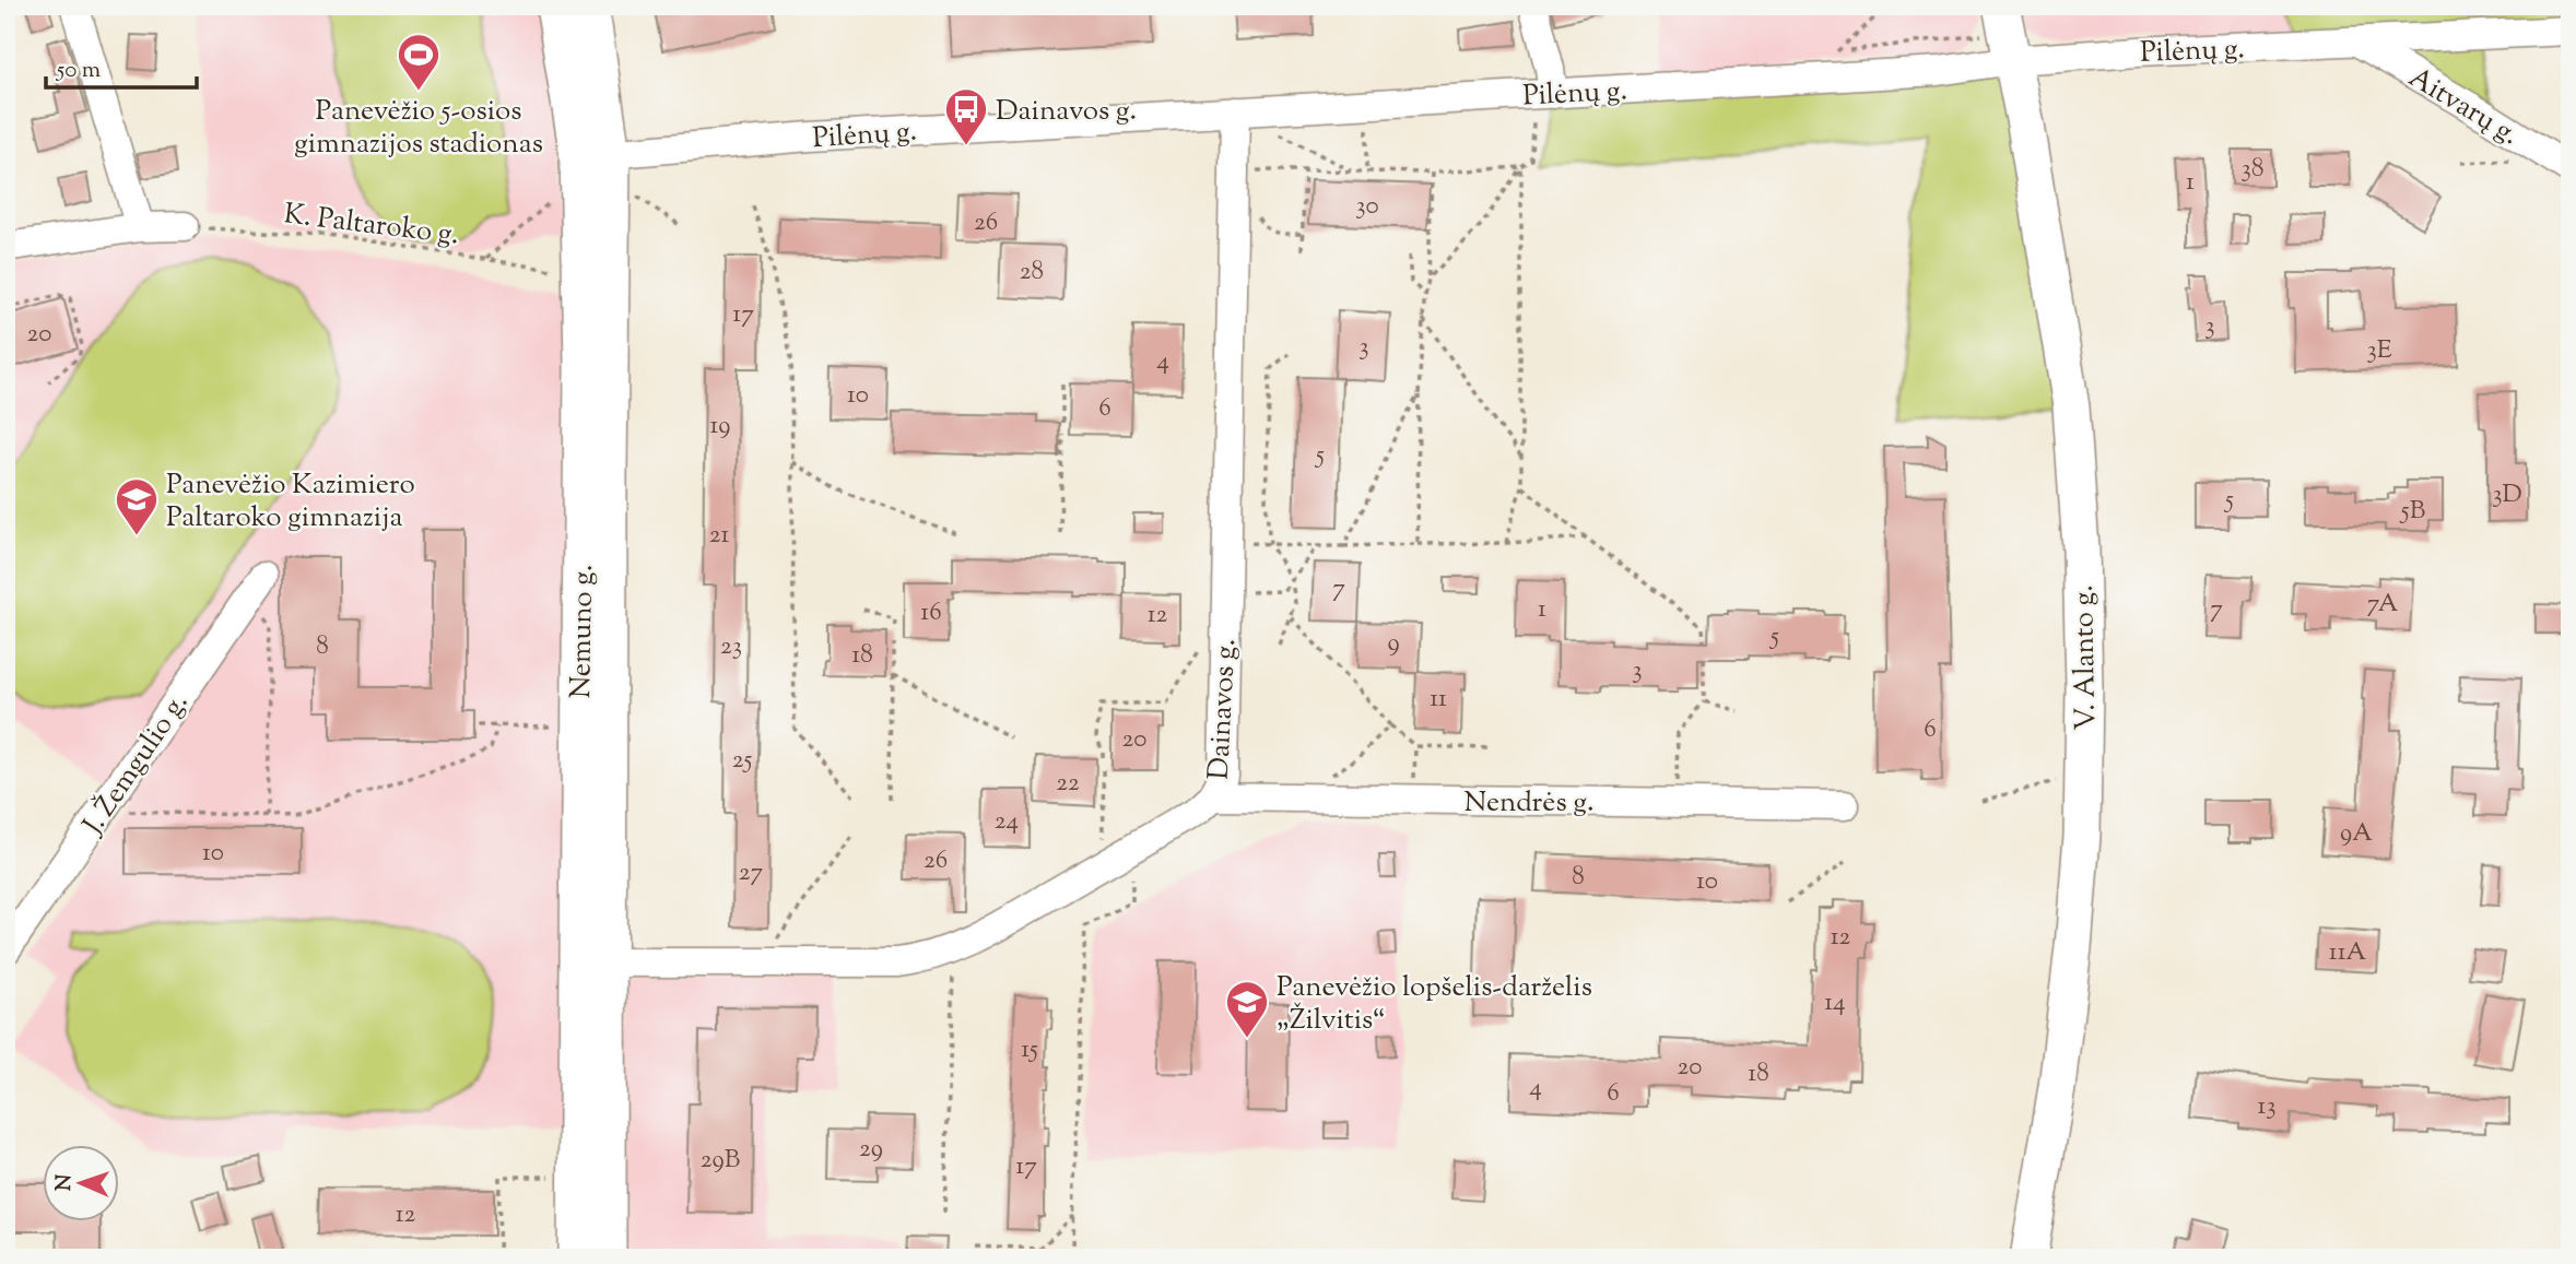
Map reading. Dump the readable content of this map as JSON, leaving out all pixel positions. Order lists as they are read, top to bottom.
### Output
{
  "streets": {
    "main road": ["Nemuno g.", "V. Alanto g."],
    "street": [
      "Pilėnų g.",
      "Aitvarų g.",
      "Dainavos g.",
      "J. Žemgulio g.",
      "Nendrės g."
    ],
    "path": ["K. Paltaroko g."]
  },
  "crossings": [
    ["Pilėnų g.", "Aitvarų g."],
    ["Pilėnų g.", "Nemuno g."],
    ["Pilėnų g.", "V. Alanto g."],
    ["Pilėnų g.", "Dainavos g."],
    ["Nemuno g.", "Dainavos g."],
    ["Dainavos g.", "Nendrės g."]
  ],
  "places": {
    "sports": ["Panevėžio 5-osios gimnazijos stadionas"],
    "bus stop": ["Dainavos g."],
    "school or university": ["Panevėžio Kazimiero Paltaroko gimnazija", "Panevėžio lopšelis-darželis „Žilvitis“"]
  },
  "house_numbers": [
    "38",
    "1",
    "30",
    "26",
    "28",
    "17",
    "3",
    "20",
    "3",
    "3E",
    "4",
    "10",
    "6",
    "19",
    "5",
    "3D",
    "5",
    "5B",
    "21",
    "7",
    "7A",
    "1",
    "7",
    "16",
    "12",
    "5",
    "9",
    "8",
    "23",
    "18",
    "3",
    "11",
    "6",
    "20",
    "25",
    "22",
    "24",
    "9A",
    "10",
    "26",
    "27",
    "8",
    "10",
    "12",
    "11A",
    "14",
    "15",
    "20",
    "18",
    "4",
    "6",
    "13",
    "29",
    "29B",
    "17",
    "12"
  ],
  "scale_bar": "50 m",
  "north": "left"
}
